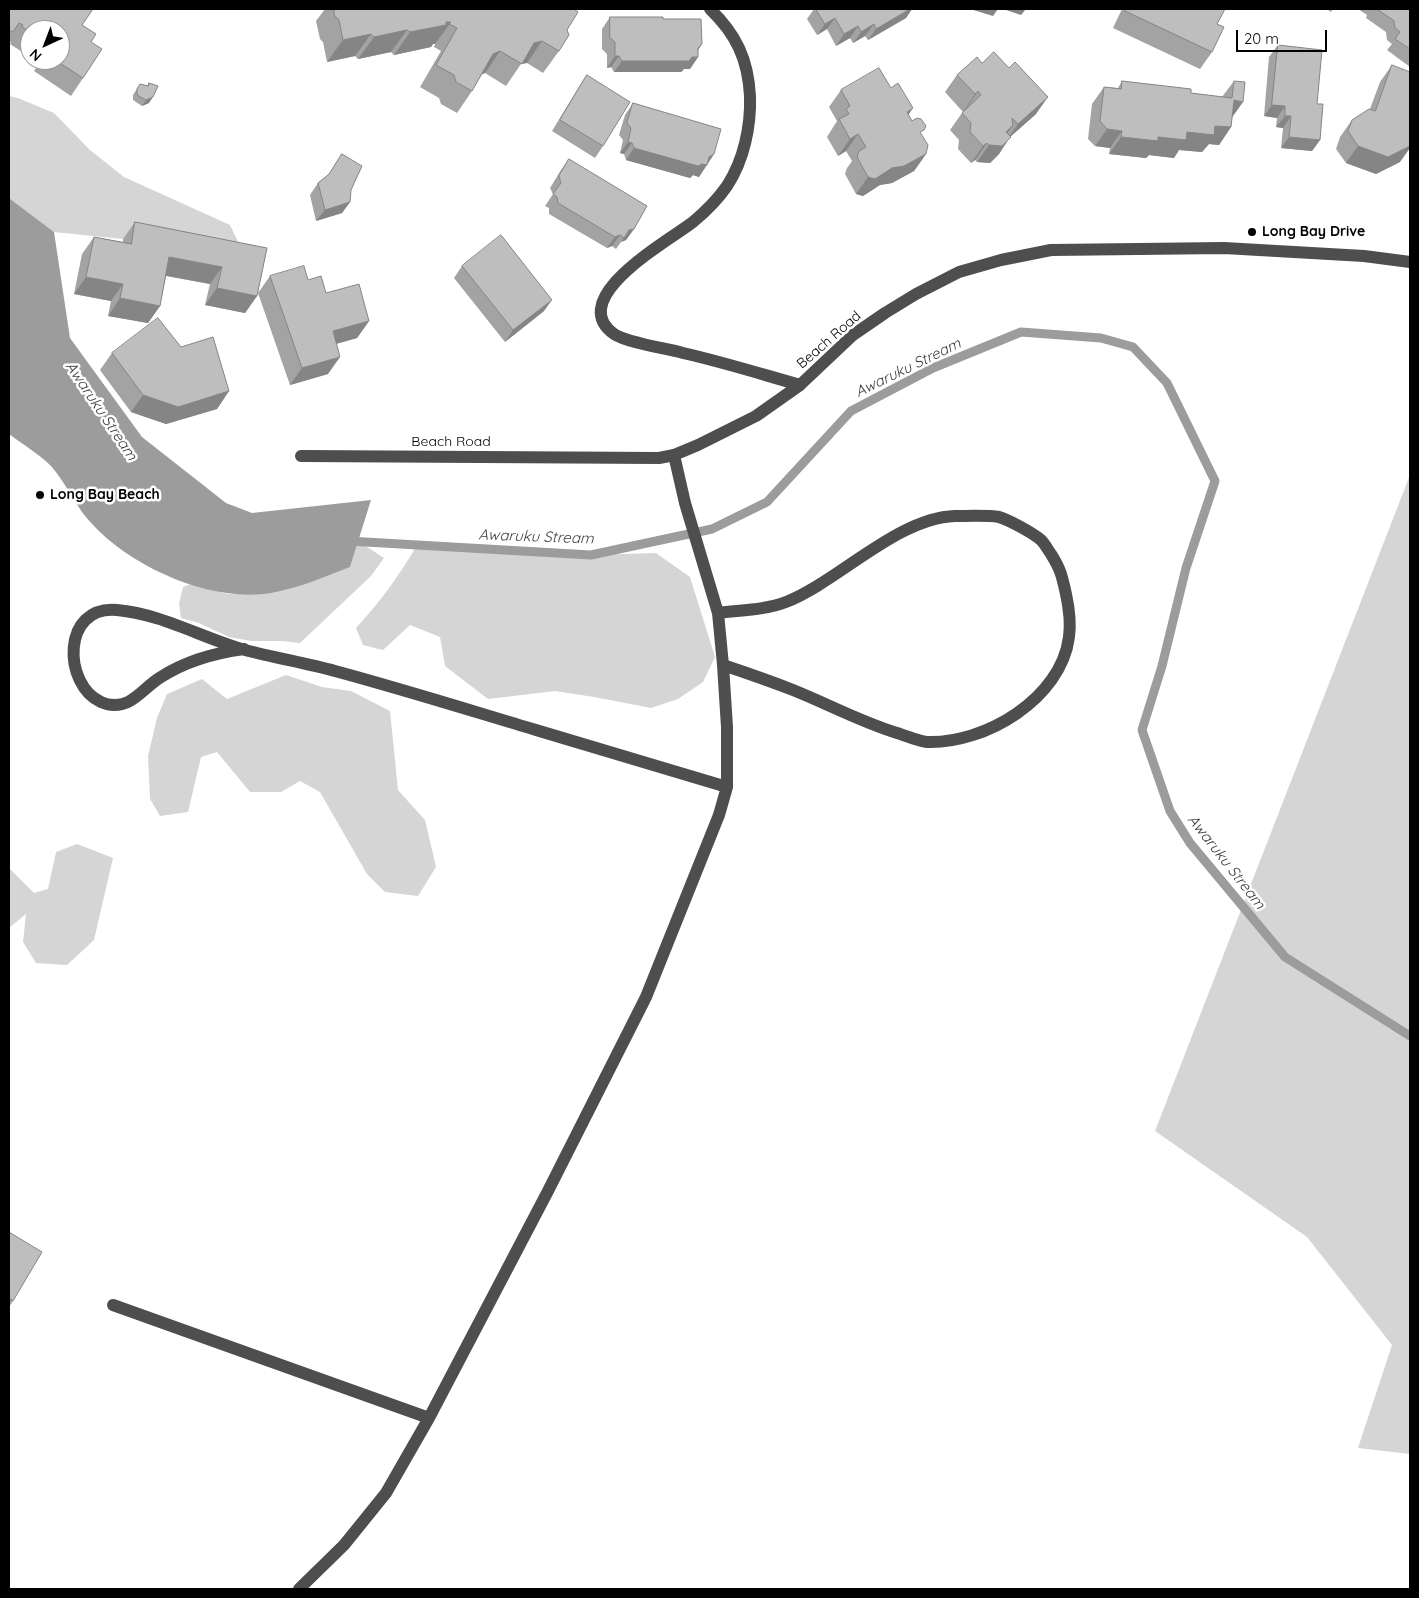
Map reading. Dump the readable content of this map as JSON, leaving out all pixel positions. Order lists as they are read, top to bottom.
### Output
{
  "streets": {
    "street": ["Beach Road"]
  },
  "water": ["Awaruku Stream"],
  "places": ["Long Bay Drive", "Long Bay Beach"],
  "scale_bar": "20 m",
  "north": "bottom left"
}
